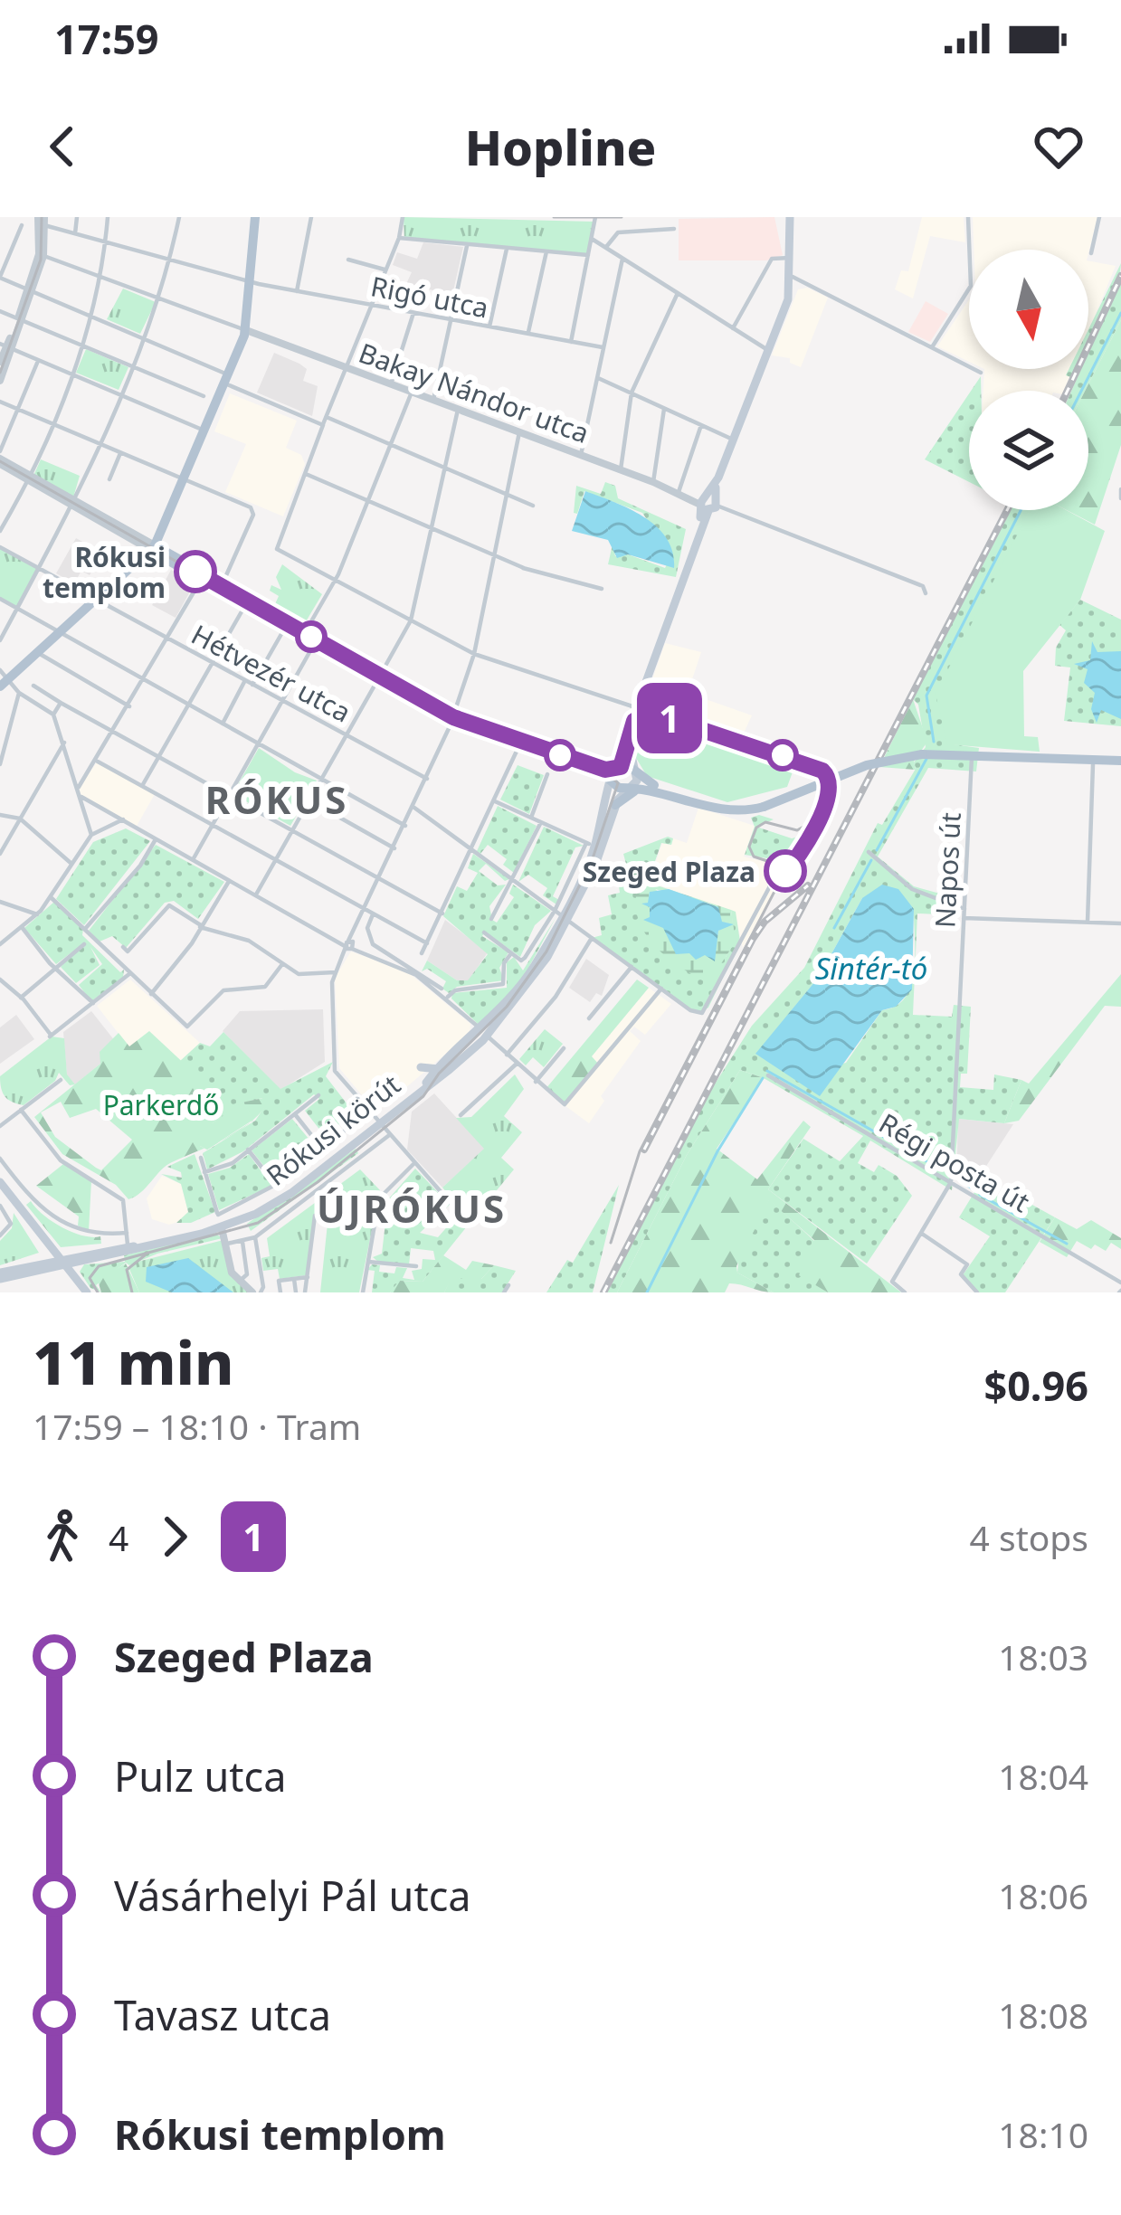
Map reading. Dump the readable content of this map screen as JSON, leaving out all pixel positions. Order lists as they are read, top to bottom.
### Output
{
  "streets": {
    "main road": ["Rókusi körút"],
    "street": [
      "Rigó utca",
      "Bakay Nándor utca",
      "Hétvezér utca",
      "Napos út",
      "Régi posta út"
    ]
  },
  "crossings": [
    ["Napos út", "Régi posta út"]
  ],
  "districts": ["RÓKUS", "ÚJRÓKUS"],
  "water": ["Sintér-tó"],
  "parks": ["Parkerdő"],
  "places": ["Rókusi templom", "Szeged Plaza"],
  "lines": ["tram line 1"],
  "north": "bottom",
  "page": {
    "status": "17:59",
    "header": "Hopline",
    "on_map": "1",
    "heading": ["11 min", "17:59 – 18:10 · Tram", "$0.96"],
    "legs": ["4", "1", "4 stops"],
    "list": [
      {
        "name": "Szeged Plaza",
        "value": "18:03"
      },
      {
        "name": "Pulz utca",
        "value": "18:04"
      },
      {
        "name": "Vásárhelyi Pál utca",
        "value": "18:06"
      },
      {
        "name": "Tavasz utca",
        "value": "18:08"
      },
      {
        "name": "Rókusi templom",
        "value": "18:10"
      }
    ]
  }
}
